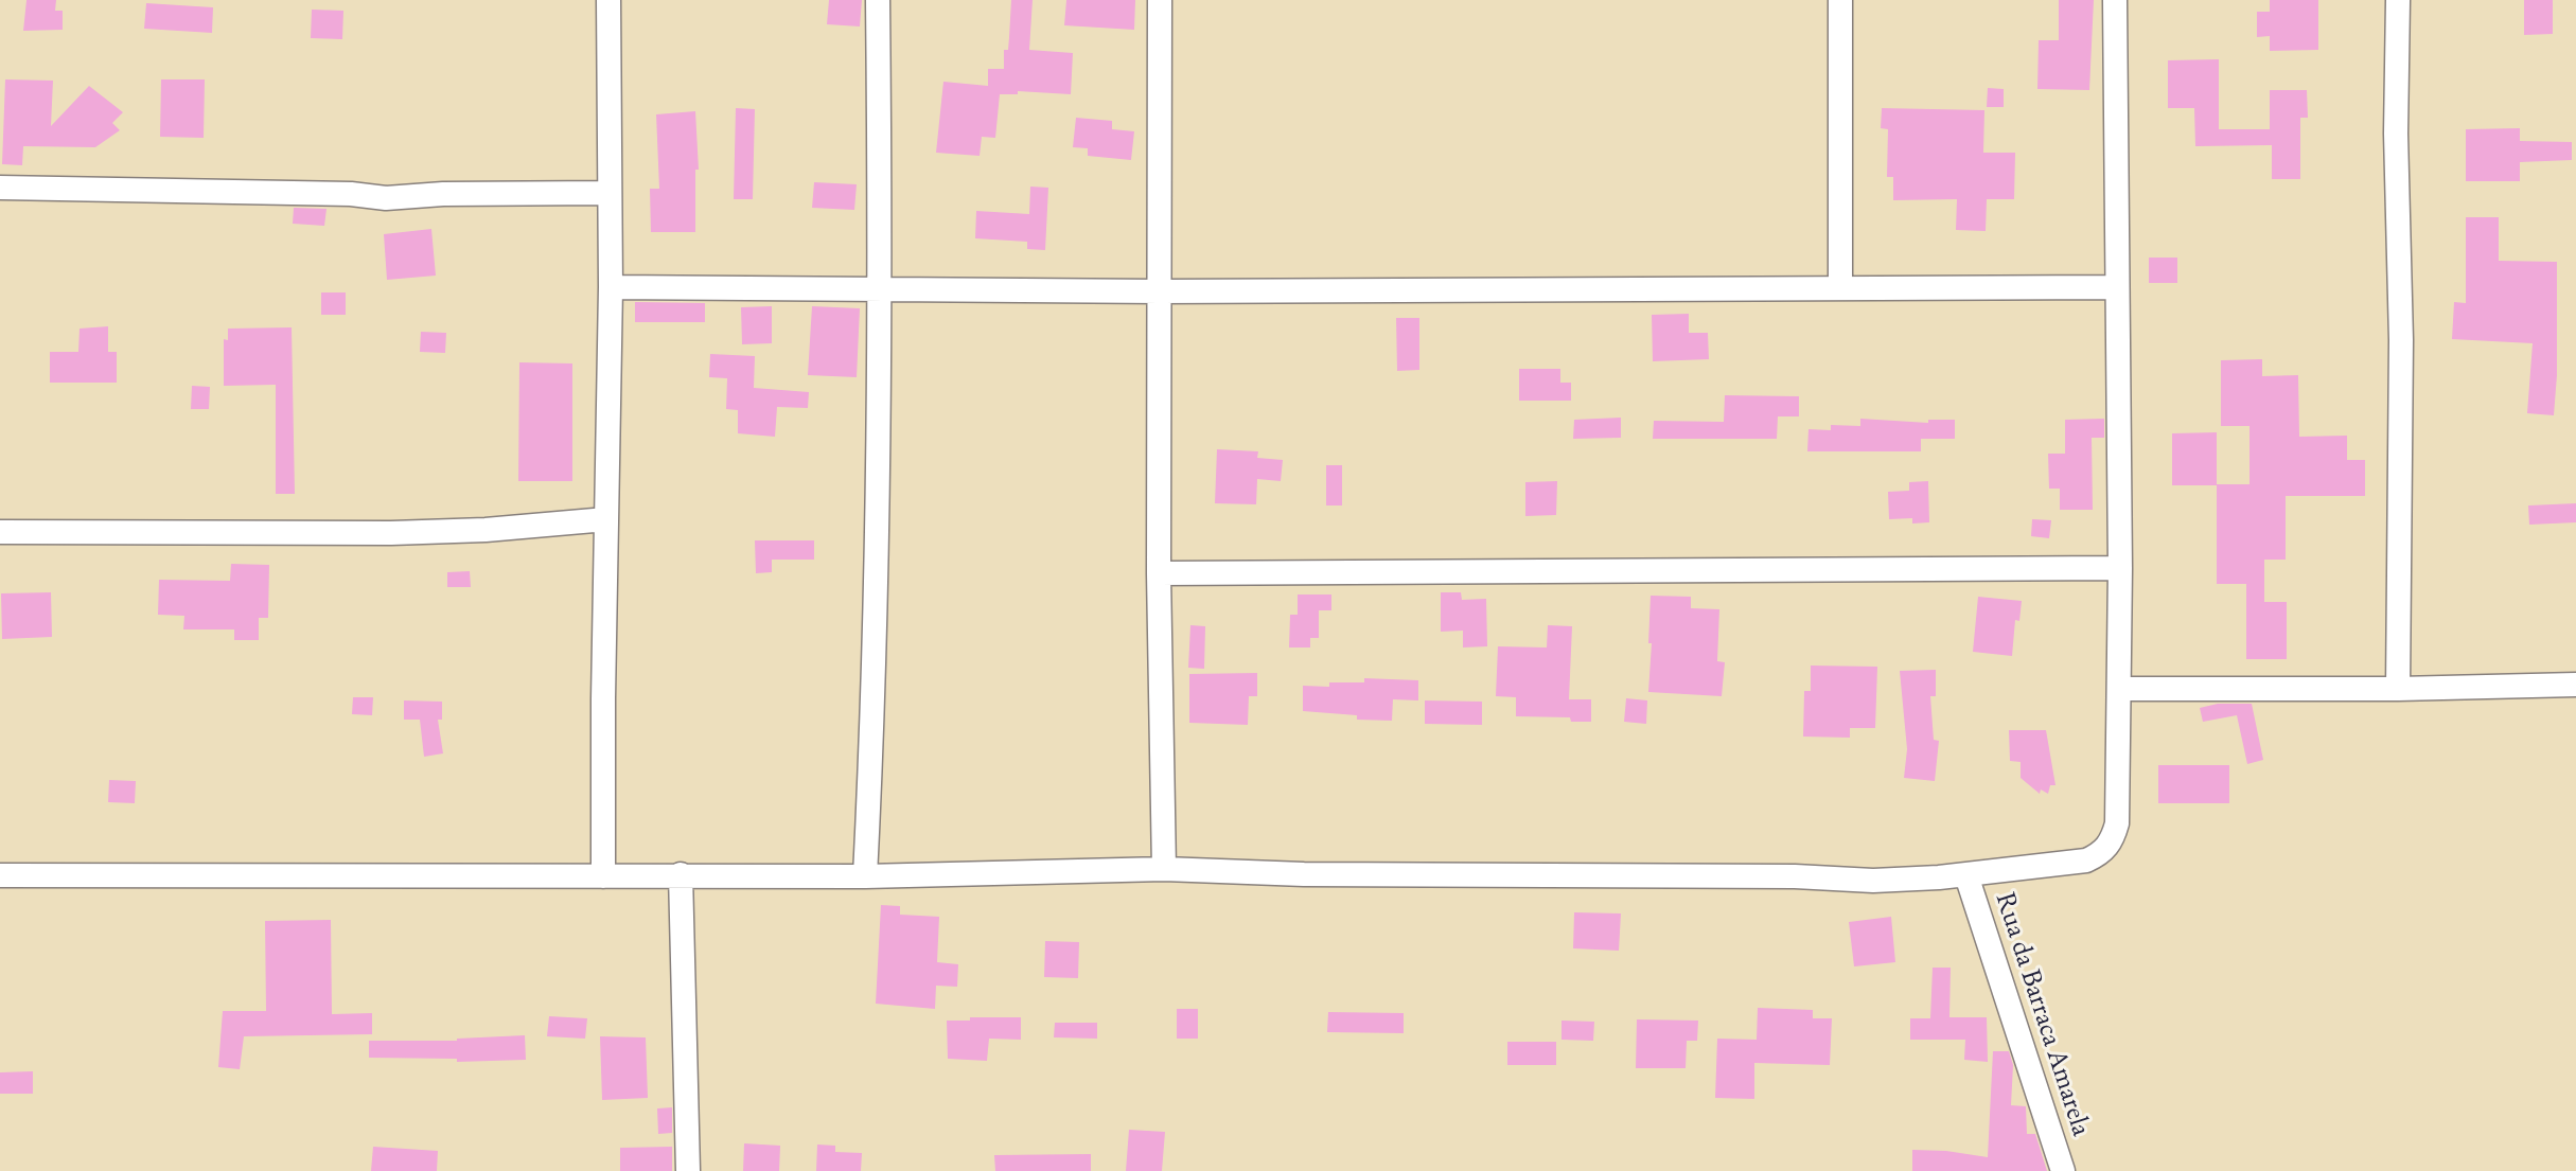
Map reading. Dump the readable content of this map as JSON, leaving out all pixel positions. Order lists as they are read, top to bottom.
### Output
{
  "streets": {
    "street": ["Rua da Barraca Amarela"]
  }
}
